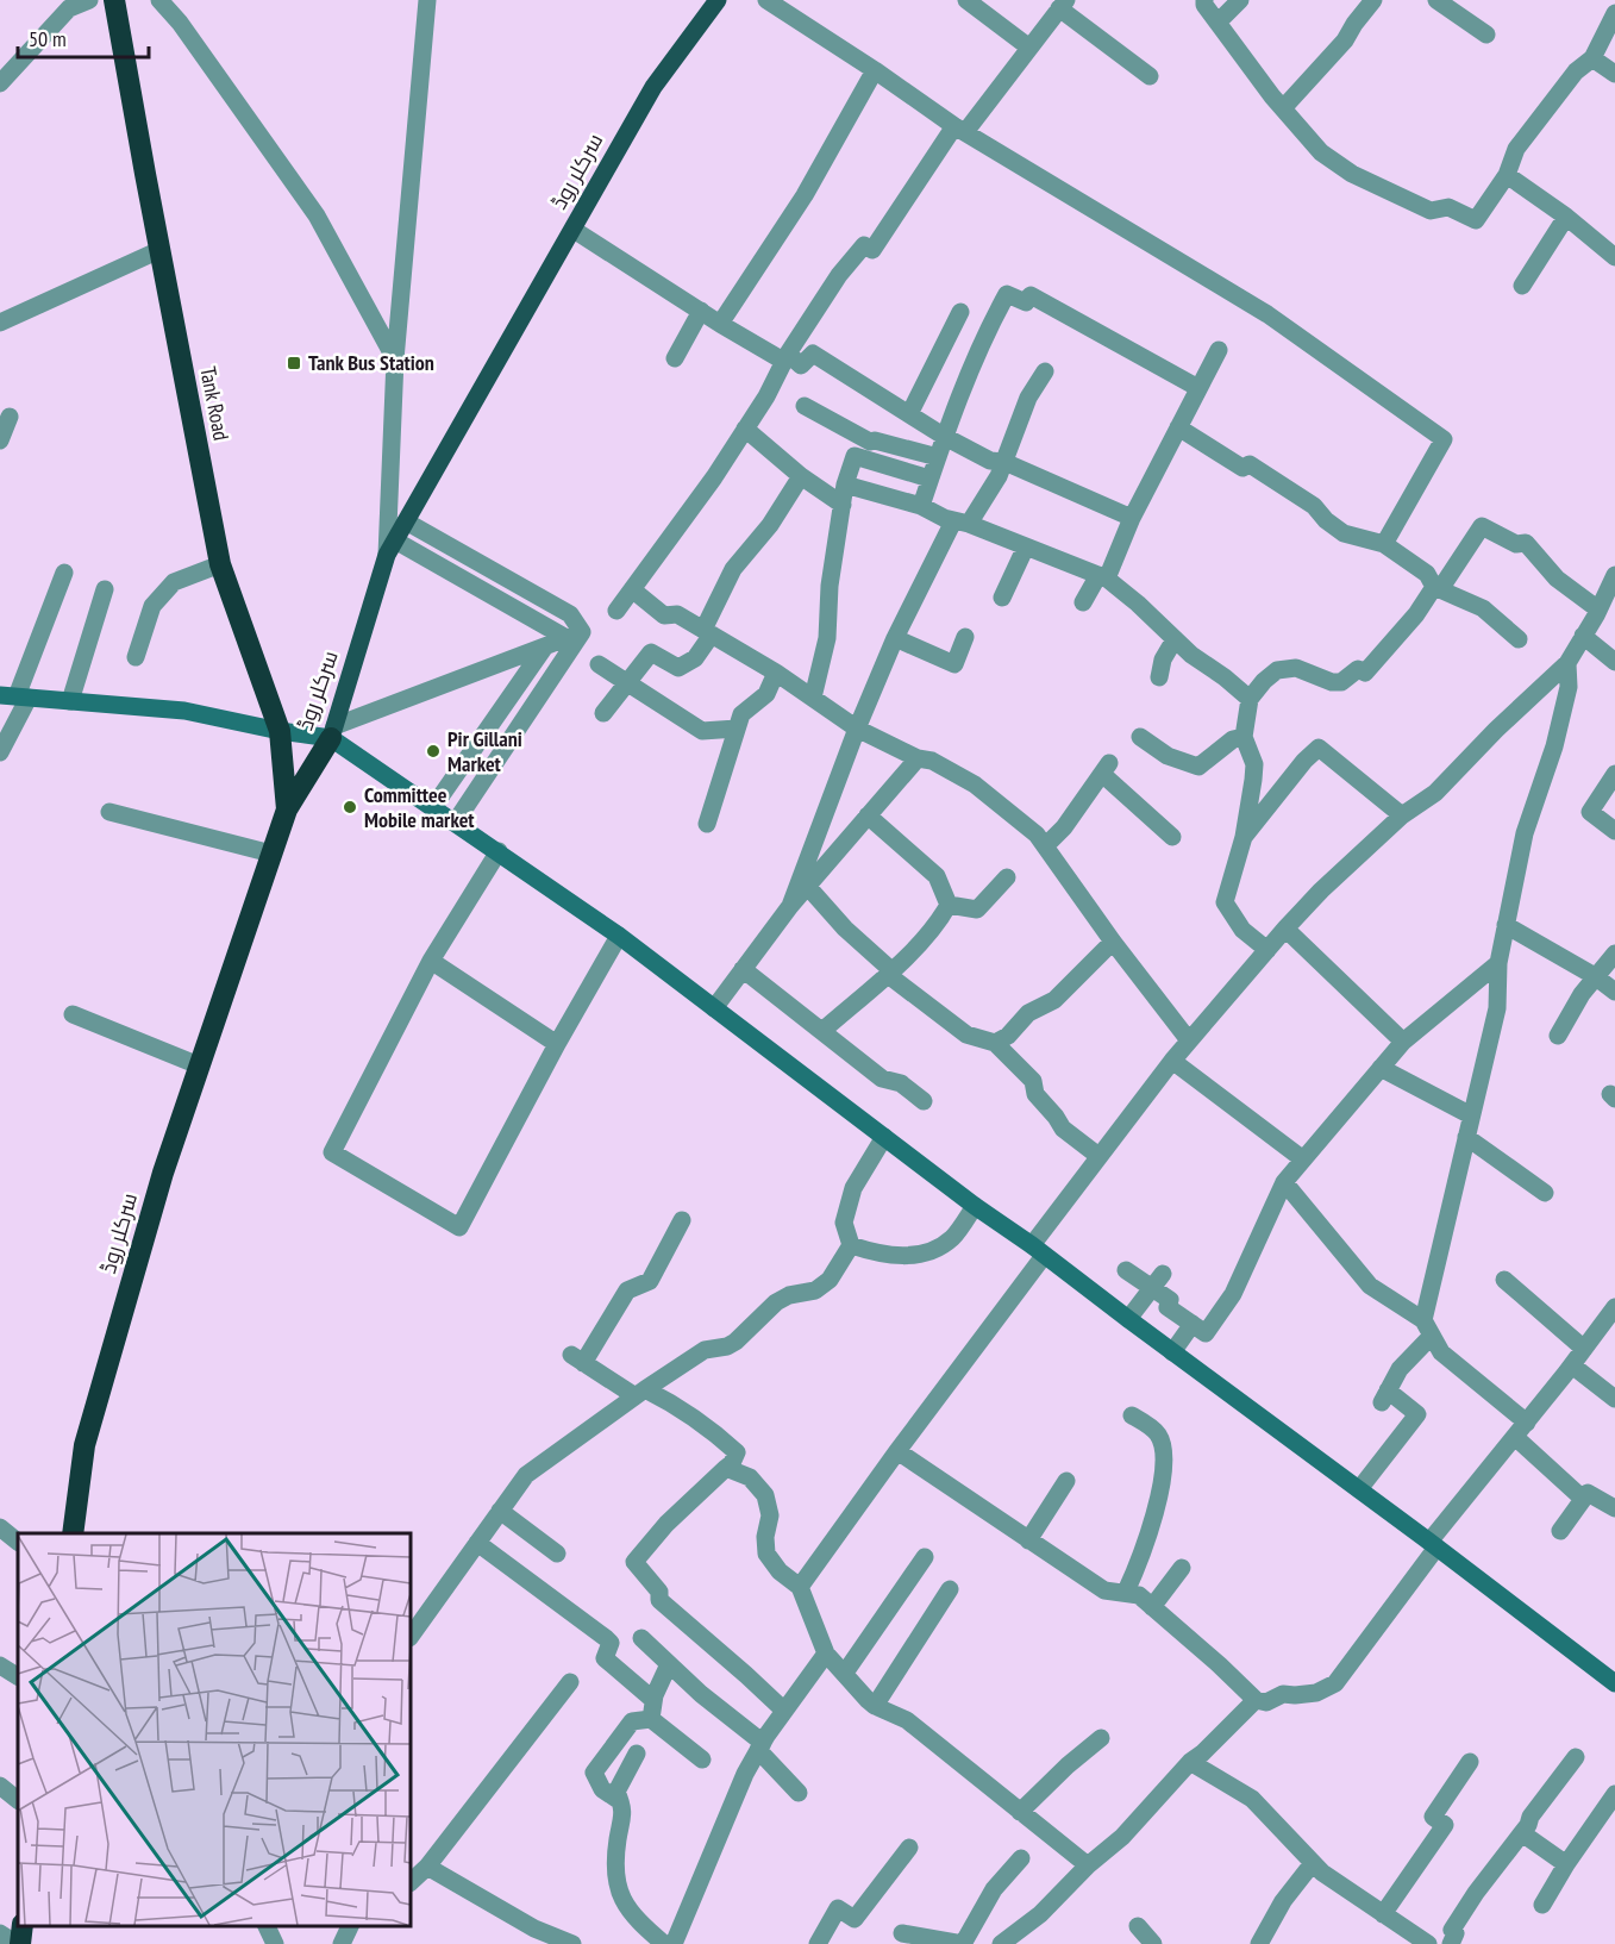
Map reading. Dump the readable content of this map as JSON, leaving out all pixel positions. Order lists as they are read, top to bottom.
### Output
{
  "streets": {
    "highway": ["سرکلر روڈ", "Tank Road"]
  },
  "crossings": [
    ["سرکلر روڈ", "Tank Road"]
  ],
  "places": {
    "transit": ["Tank Bus Station"],
    "other": ["Pir Gillani Market", "Committee Mobile market"]
  },
  "scale_bar": "50 m"
}
